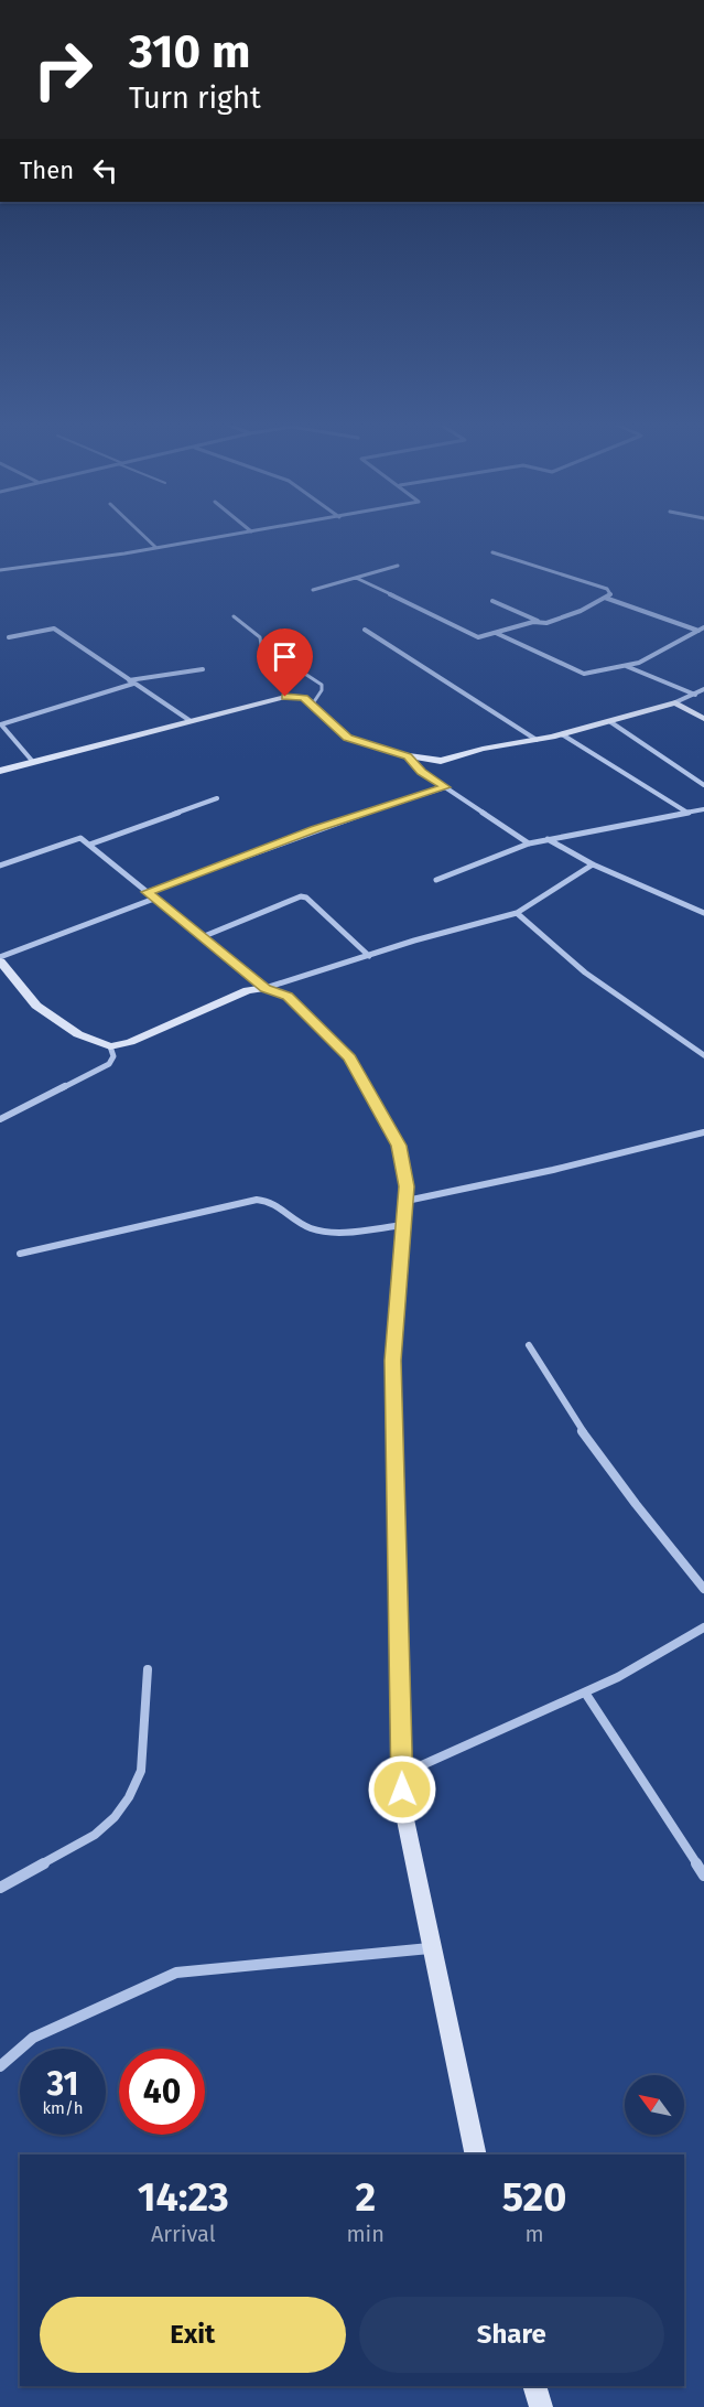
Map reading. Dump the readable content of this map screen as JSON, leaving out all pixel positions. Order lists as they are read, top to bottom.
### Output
{
  "north": "top left",
  "page": {
    "turn": ["310 m", "Turn right"],
    "then": "Then",
    "speed": "31 km/h",
    "limit": "40",
    "eta": [
      "14:23",
      "Arrival",
      "2",
      "min",
      "520",
      "m"
    ],
    "buttons": ["Exit", "Share"]
  }
}
